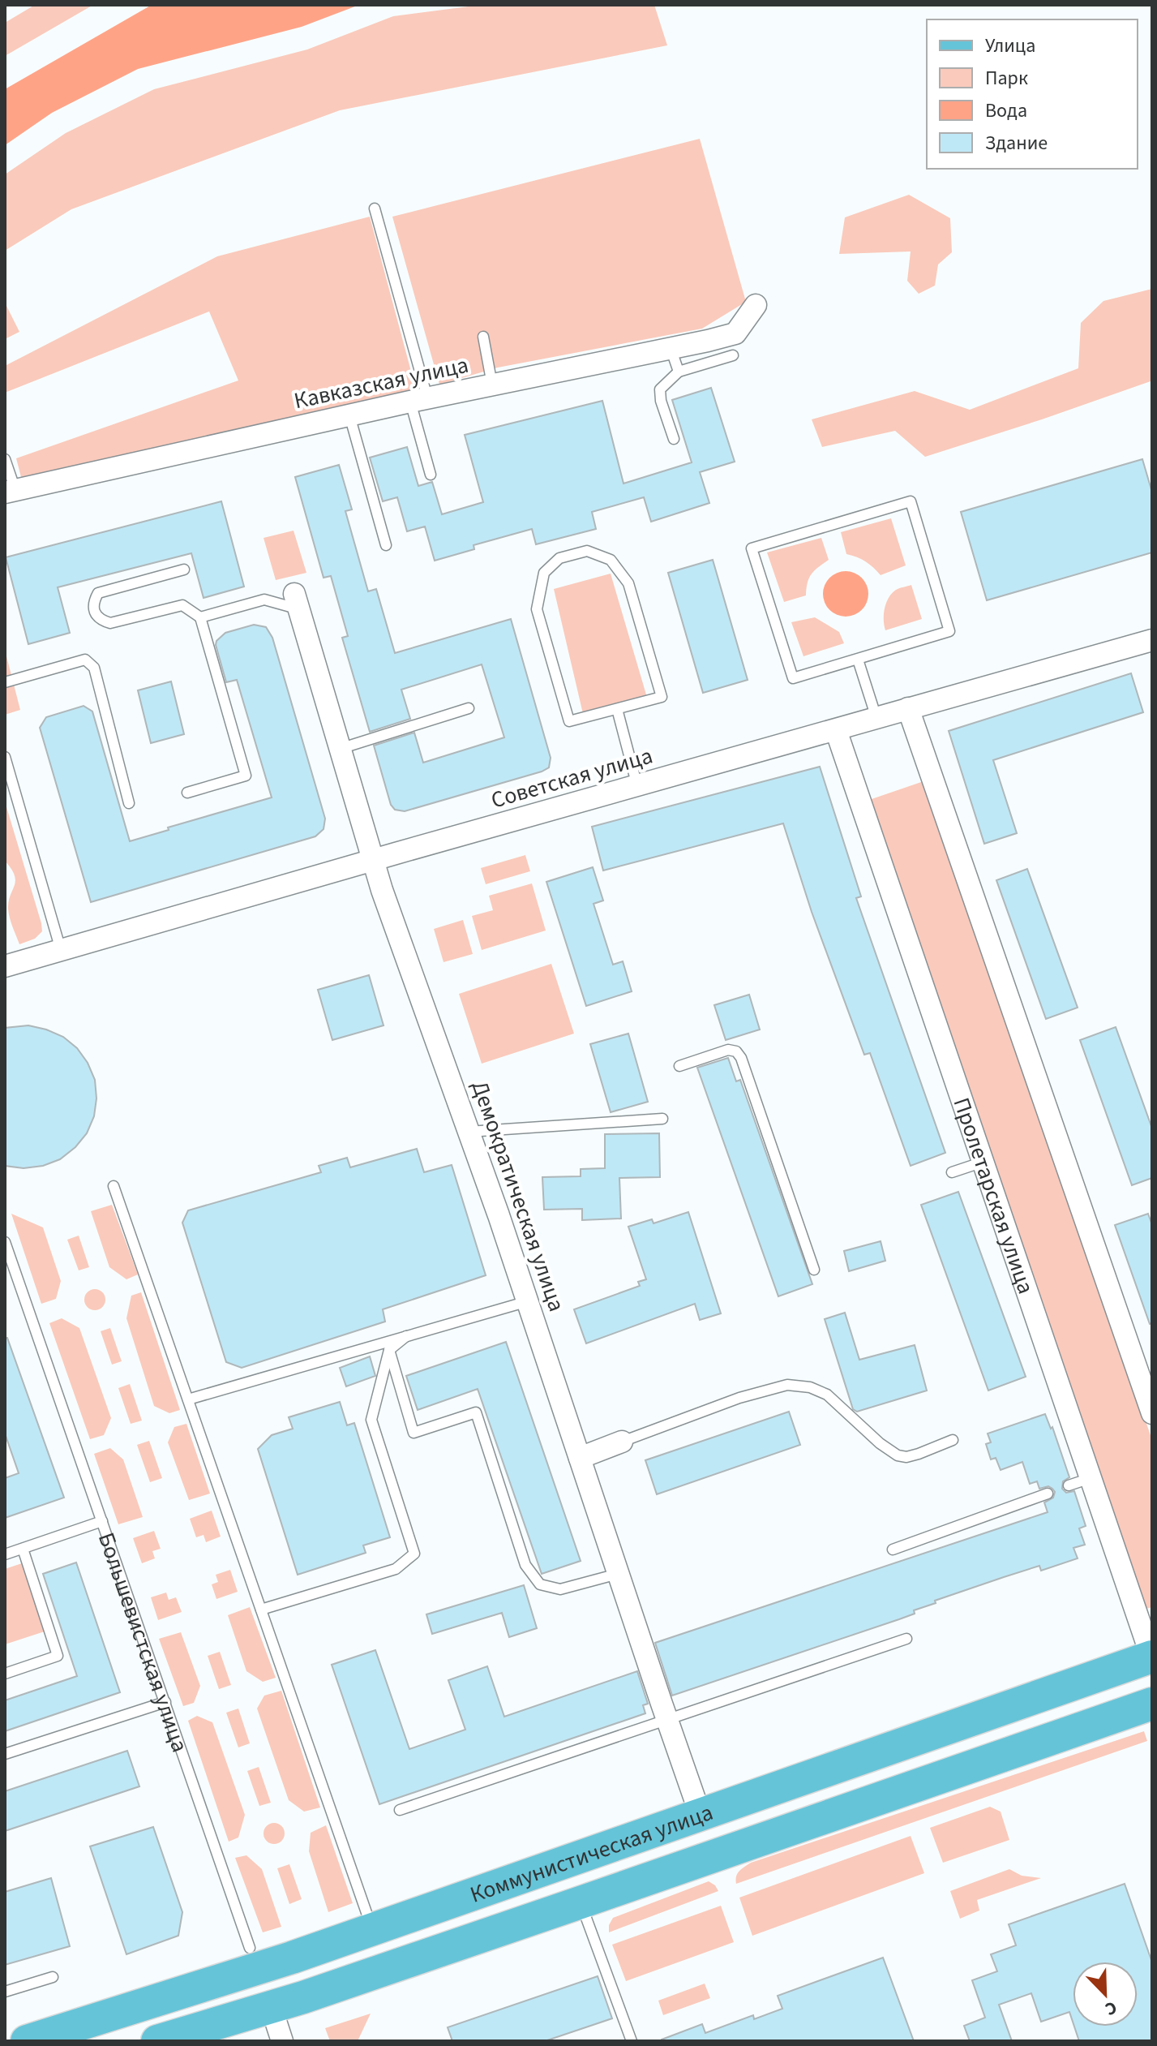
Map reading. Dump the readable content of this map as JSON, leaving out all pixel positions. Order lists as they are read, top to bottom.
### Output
{
  "streets": {
    "main road": ["Большевистская улица", "Коммунистическая улица"],
    "street": [
      "Кавказская улица",
      "Советская улица",
      "Пролетарская улица",
      "Демократическая улица"
    ]
  },
  "crossings": [
    ["Советская улица", "Пролетарская улица"],
    ["Советская улица", "Демократическая улица"],
    ["Пролетарская улица", "Коммунистическая улица"],
    ["Демократическая улица", "Коммунистическая улица"],
    ["Большевистская улица", "Коммунистическая улица"]
  ],
  "legend": [
    "Улица",
    "Парк",
    "Вода",
    "Здание"
  ],
  "north": "bottom right"
}
